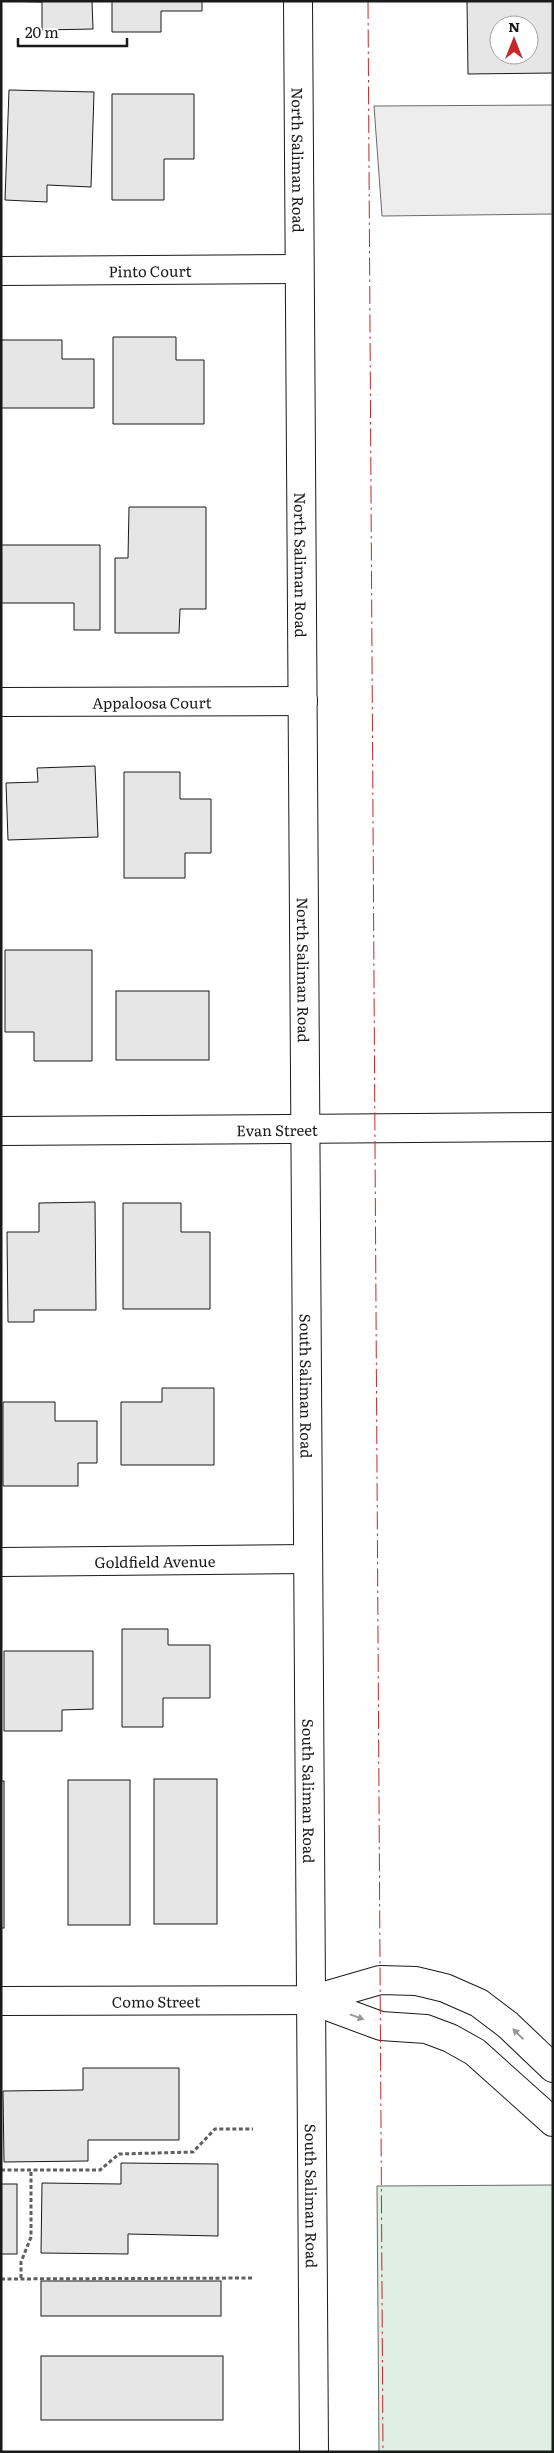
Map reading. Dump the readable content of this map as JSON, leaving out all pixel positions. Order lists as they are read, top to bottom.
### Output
{
  "streets": {
    "main road": [
      "North Saliman Road",
      "Pinto Court",
      "Appaloosa Court",
      "Evan Street",
      "South Saliman Road",
      "Goldfield Avenue",
      "Como Street"
    ]
  },
  "crossings": [
    ["North Saliman Road", "Pinto Court"],
    ["North Saliman Road", "Appaloosa Court"],
    ["North Saliman Road", "Evan Street"],
    ["North Saliman Road", "South Saliman Road"],
    ["Evan Street", "South Saliman Road"],
    ["South Saliman Road", "Goldfield Avenue"],
    ["South Saliman Road", "Como Street"]
  ],
  "scale_bar": "20 m",
  "north": "top"
}
